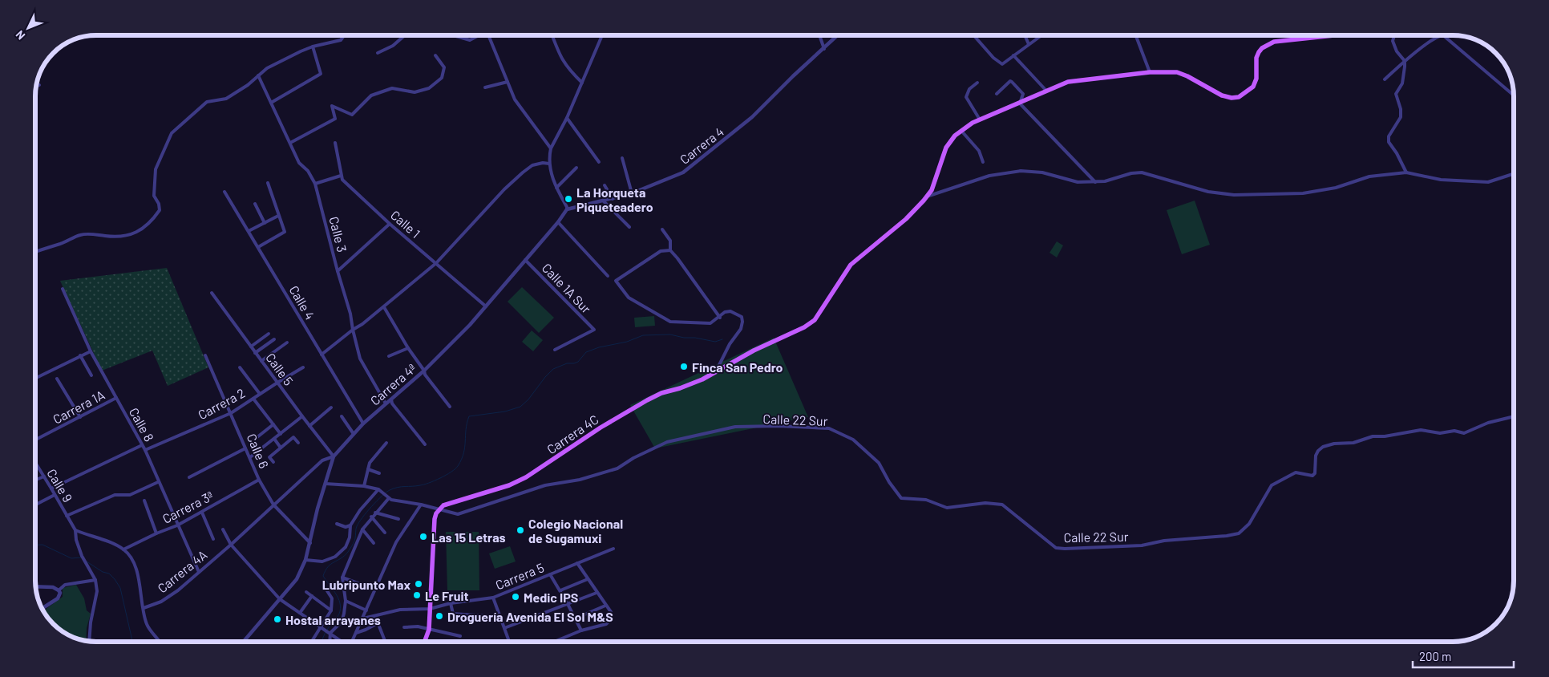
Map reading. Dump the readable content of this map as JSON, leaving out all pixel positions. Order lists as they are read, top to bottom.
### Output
{
  "streets": {
    "main road": ["Carrera 4C"],
    "street": [
      "Carrera 4",
      "Calle 1",
      "Calle 3",
      "Calle 1A Sur",
      "Calle 4",
      "Calle 5",
      "Carrera 4ª",
      "Carrera 2",
      "Carrera 1A",
      "Calle 22 Sur",
      "Calle 8",
      "Calle 6",
      "Calle 9",
      "Carrera 3ª",
      "Carrera 4A",
      "Carrera 5"
    ]
  },
  "crossings": [
    ["Carrera 4", "Carrera 4ª"],
    ["Calle 1", "Carrera 4ª"],
    ["Calle 3", "Carrera 4ª"],
    ["Calle 1A Sur", "Carrera 4ª"],
    ["Calle 4", "Carrera 4ª"],
    ["Calle 5", "Carrera 4ª"],
    ["Calle 5", "Carrera 2"],
    ["Calle 5", "Carrera 4A"],
    ["Carrera 4ª", "Calle 6"],
    ["Carrera 4ª", "Carrera 4A"],
    ["Carrera 2", "Calle 8"],
    ["Carrera 2", "Calle 6"],
    ["Carrera 1A", "Calle 8"],
    ["Calle 22 Sur", "Carrera 4C"],
    ["Calle 8", "Carrera 3ª"],
    ["Calle 8", "Carrera 4A"],
    ["Calle 6", "Carrera 3ª"],
    ["Calle 6", "Carrera 4A"]
  ],
  "places": [
    "La Horqueta Piqueteadero",
    "Finca San Pedro",
    "Colegio Nacional de Sugamuxi",
    "Las 15 Letras",
    "Lubripunto Max",
    "Le Fruit",
    "Medic IPS",
    "Droguería Avenida El Sol M&S",
    "Hostal arrayanes"
  ],
  "scale_bar": "200 m",
  "north": "bottom left"
}
